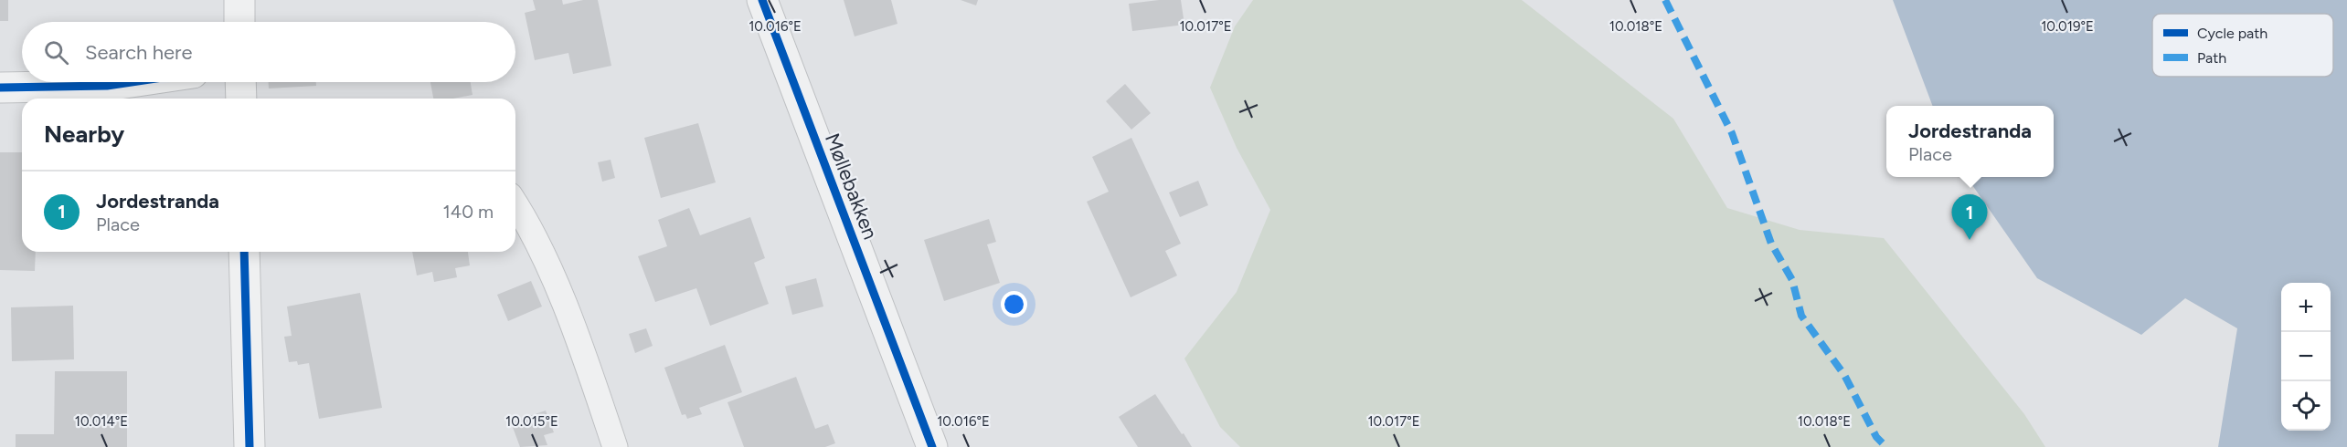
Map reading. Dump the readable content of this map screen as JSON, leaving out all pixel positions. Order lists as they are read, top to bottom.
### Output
{
  "streets": {
    "street": ["Møllebakken"]
  },
  "legend": ["Cycle path", "Path"],
  "page": {
    "search": "Search here",
    "heading": "Nearby",
    "popup": ["Jordestranda", "Place"],
    "list": [
      {
        "mark": "1",
        "name": "Jordestranda",
        "note": "Place",
        "value": "140 m"
      }
    ],
    "pins": "1",
    "map_buttons": ["+", "−"]
  },
  "coordinates": [
    "10.019°E",
    "10.016°E",
    "10.017°E",
    "10.018°E",
    "10.014°E",
    "10.015°E"
  ]
}
